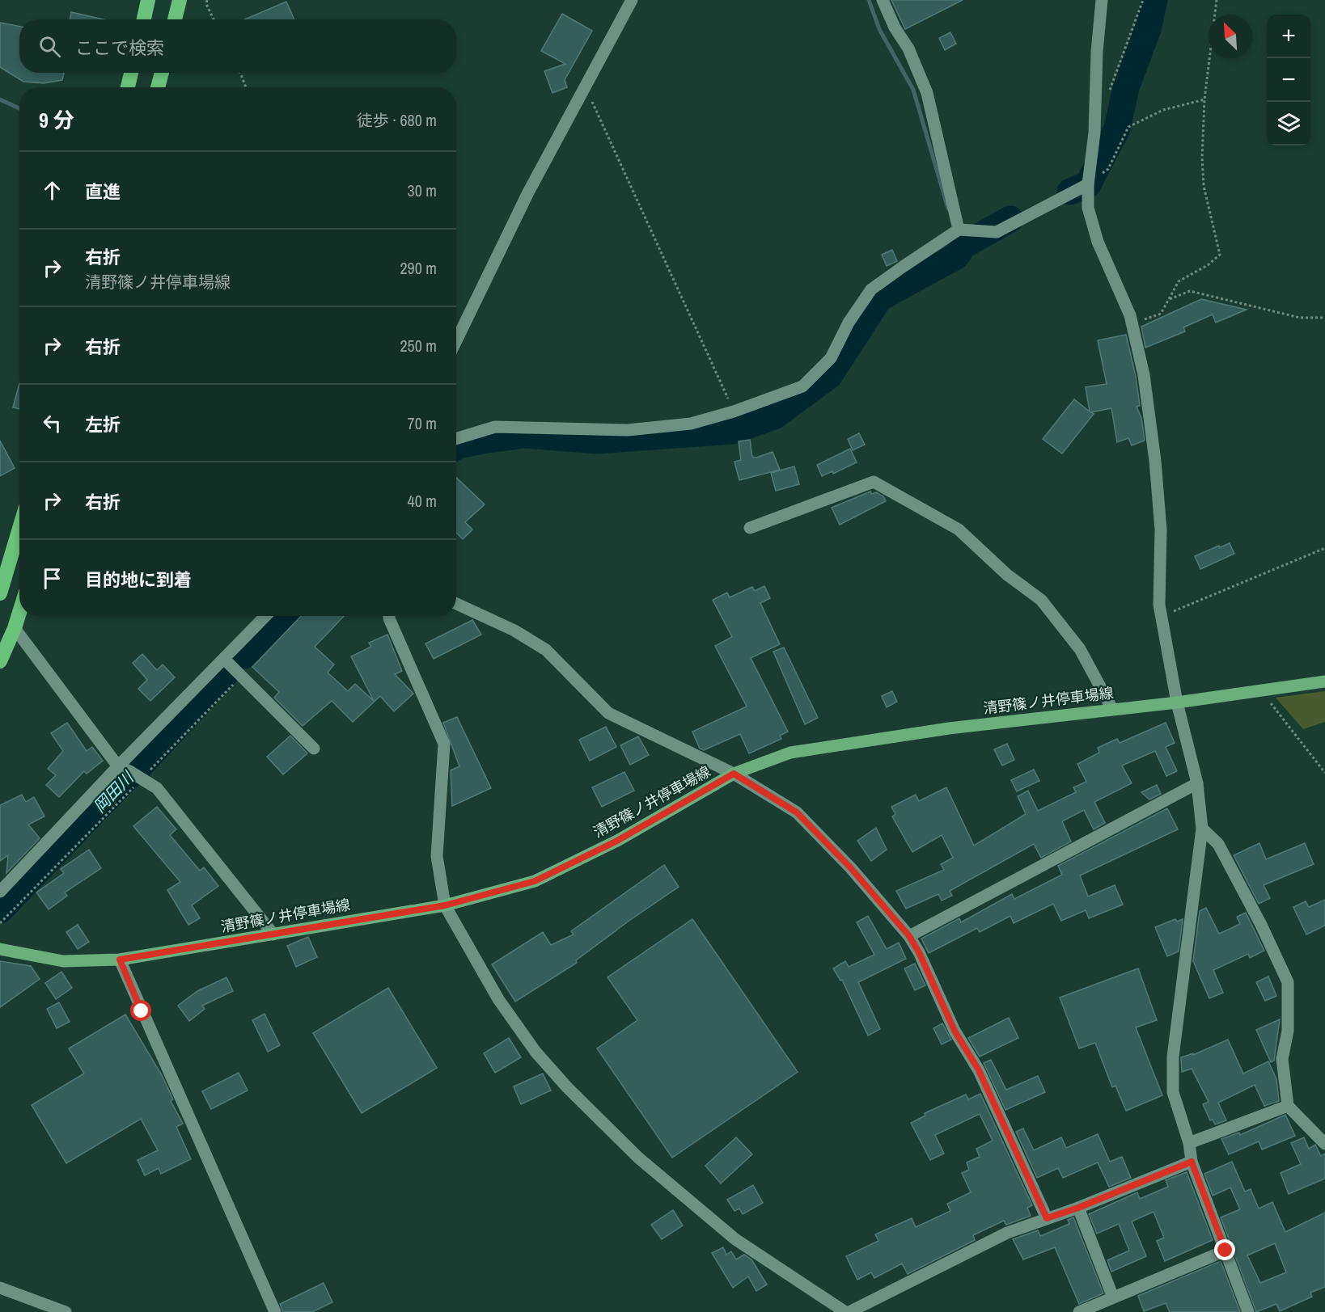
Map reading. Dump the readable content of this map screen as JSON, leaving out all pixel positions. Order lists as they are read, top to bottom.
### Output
{
  "streets": {
    "main road": ["清野篠ノ井停車場線"]
  },
  "water": ["岡田川"],
  "north": "top left",
  "page": {
    "map_buttons": ["+", "−"],
    "search": "ここで検索",
    "heading": ["9 分", "徒歩 · 680 m"],
    "list": [
      ["直進", "30 m"],
      ["右折", "清野篠ノ井停車場線", "290 m"],
      ["右折", "250 m"],
      ["左折", "70 m"],
      ["右折", "40 m"],
      "目的地に到着"
    ]
  }
}
